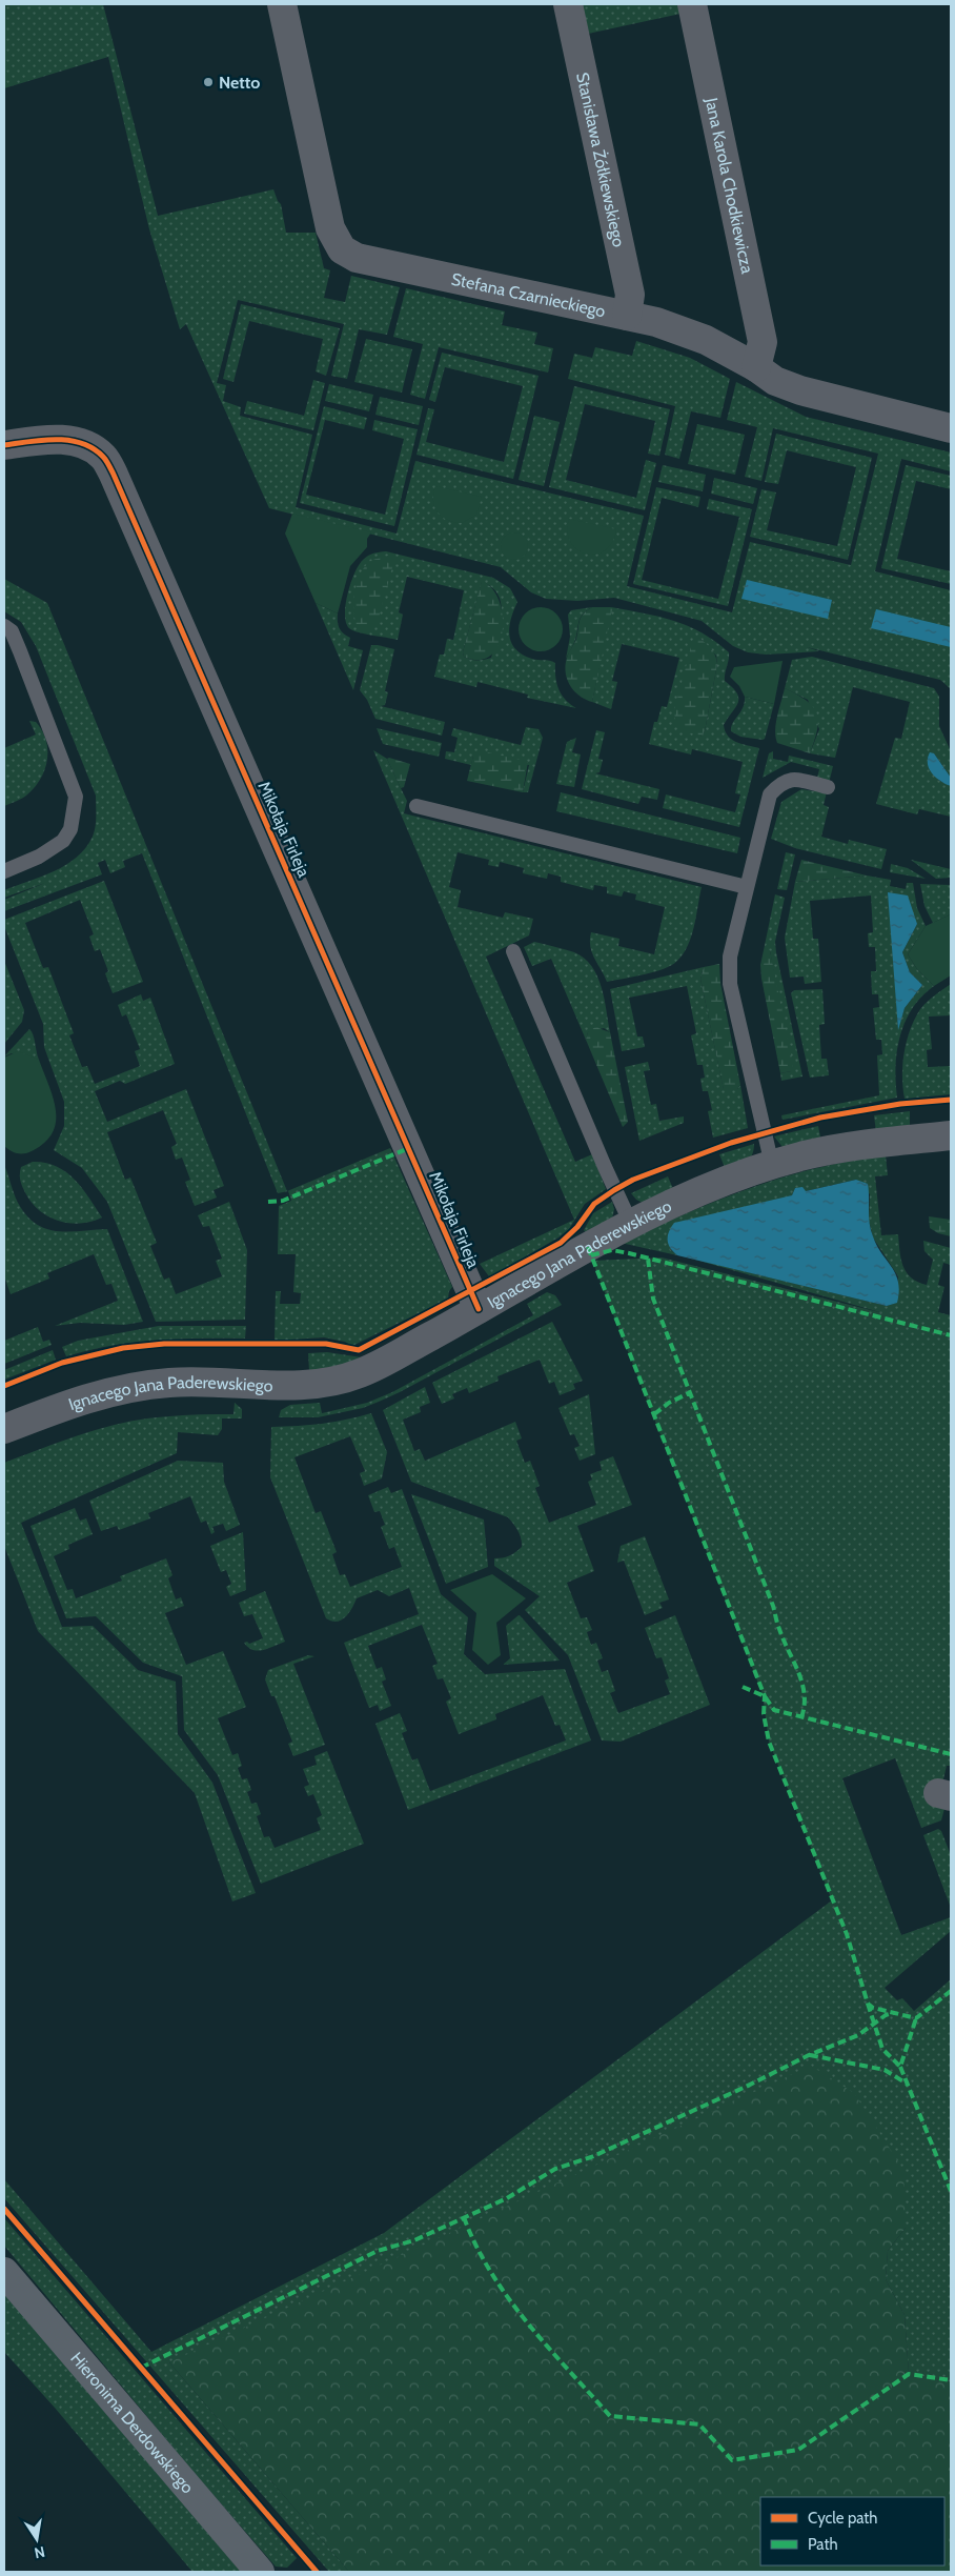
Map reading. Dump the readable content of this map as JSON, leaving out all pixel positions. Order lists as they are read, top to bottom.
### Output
{
  "streets": {
    "main road": ["Hieronima Derdowskiego"],
    "street": [
      "Stanisława Żółkiewskiego",
      "Jana Karola Chodkiewicza",
      "Stefana Czarnieckiego",
      "Mikołaja Firleja",
      "Ignacego Jana Paderewskiego"
    ]
  },
  "crossings": [
    ["Stanisława Żółkiewskiego", "Stefana Czarnieckiego"],
    ["Jana Karola Chodkiewicza", "Stefana Czarnieckiego"],
    ["Mikołaja Firleja", "Ignacego Jana Paderewskiego"]
  ],
  "places": ["Netto"],
  "legend": ["Cycle path", "Path"],
  "north": "bottom"
}
